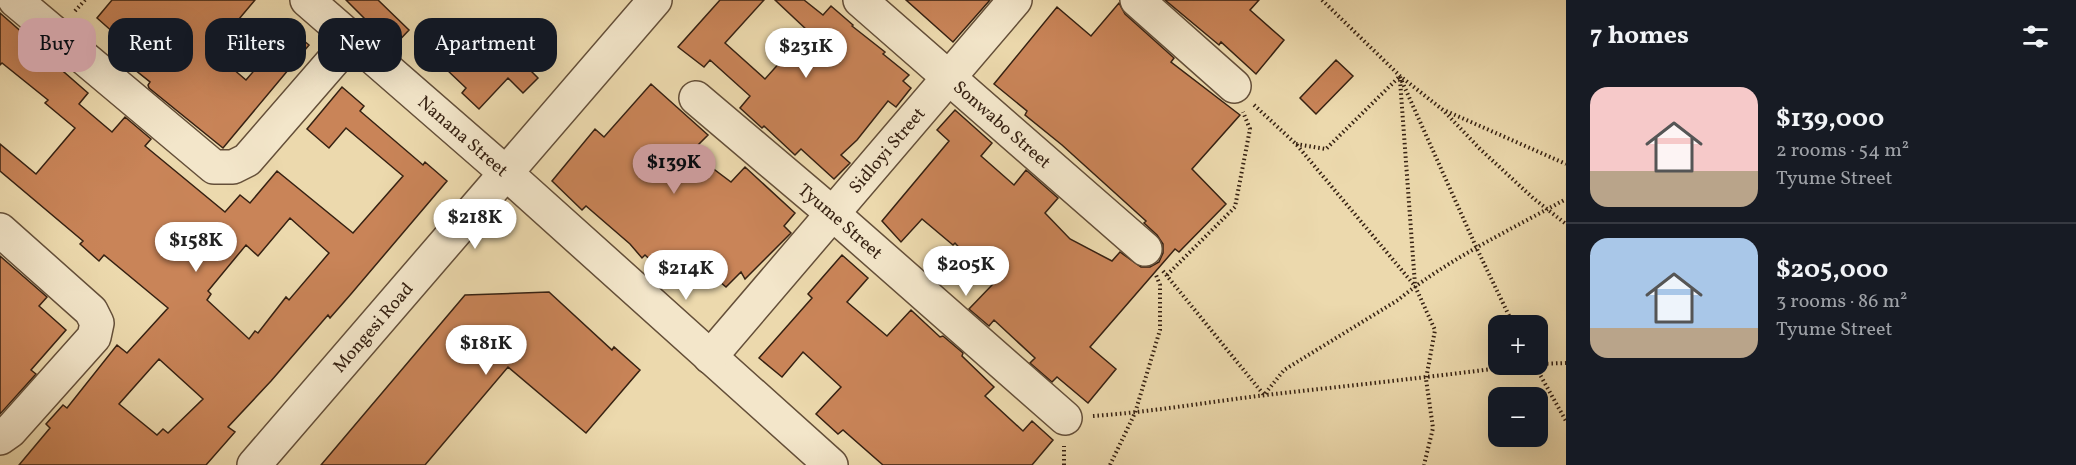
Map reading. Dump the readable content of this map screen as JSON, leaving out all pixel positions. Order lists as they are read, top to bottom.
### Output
{
  "streets": {
    "street": [
      "Sonwabo Street",
      "Nanana Street",
      "Sidloyi Street",
      "Tyume Street",
      "Mongesi Road"
    ]
  },
  "crossings": [
    ["Sonwabo Street", "Sidloyi Street"],
    ["Nanana Street", "Sidloyi Street"],
    ["Nanana Street", "Mongesi Road"],
    ["Sidloyi Street", "Tyume Street"]
  ],
  "page": {
    "heading": "7 homes",
    "chip": [
      "Buy",
      "Rent",
      "Filters",
      "New",
      "Apartment"
    ],
    "price": [
      "$231K",
      "$139K",
      "$218K",
      "$158K",
      "$205K",
      "$214K",
      "$181K"
    ],
    "list": [
      {
        "name": "$139,000",
        "note": "2 rooms · 54 m² · Tyume Street"
      },
      {
        "name": "$205,000",
        "note": "3 rooms · 86 m² · Tyume Street"
      }
    ],
    "map_buttons": ["+", "−"]
  }
}
